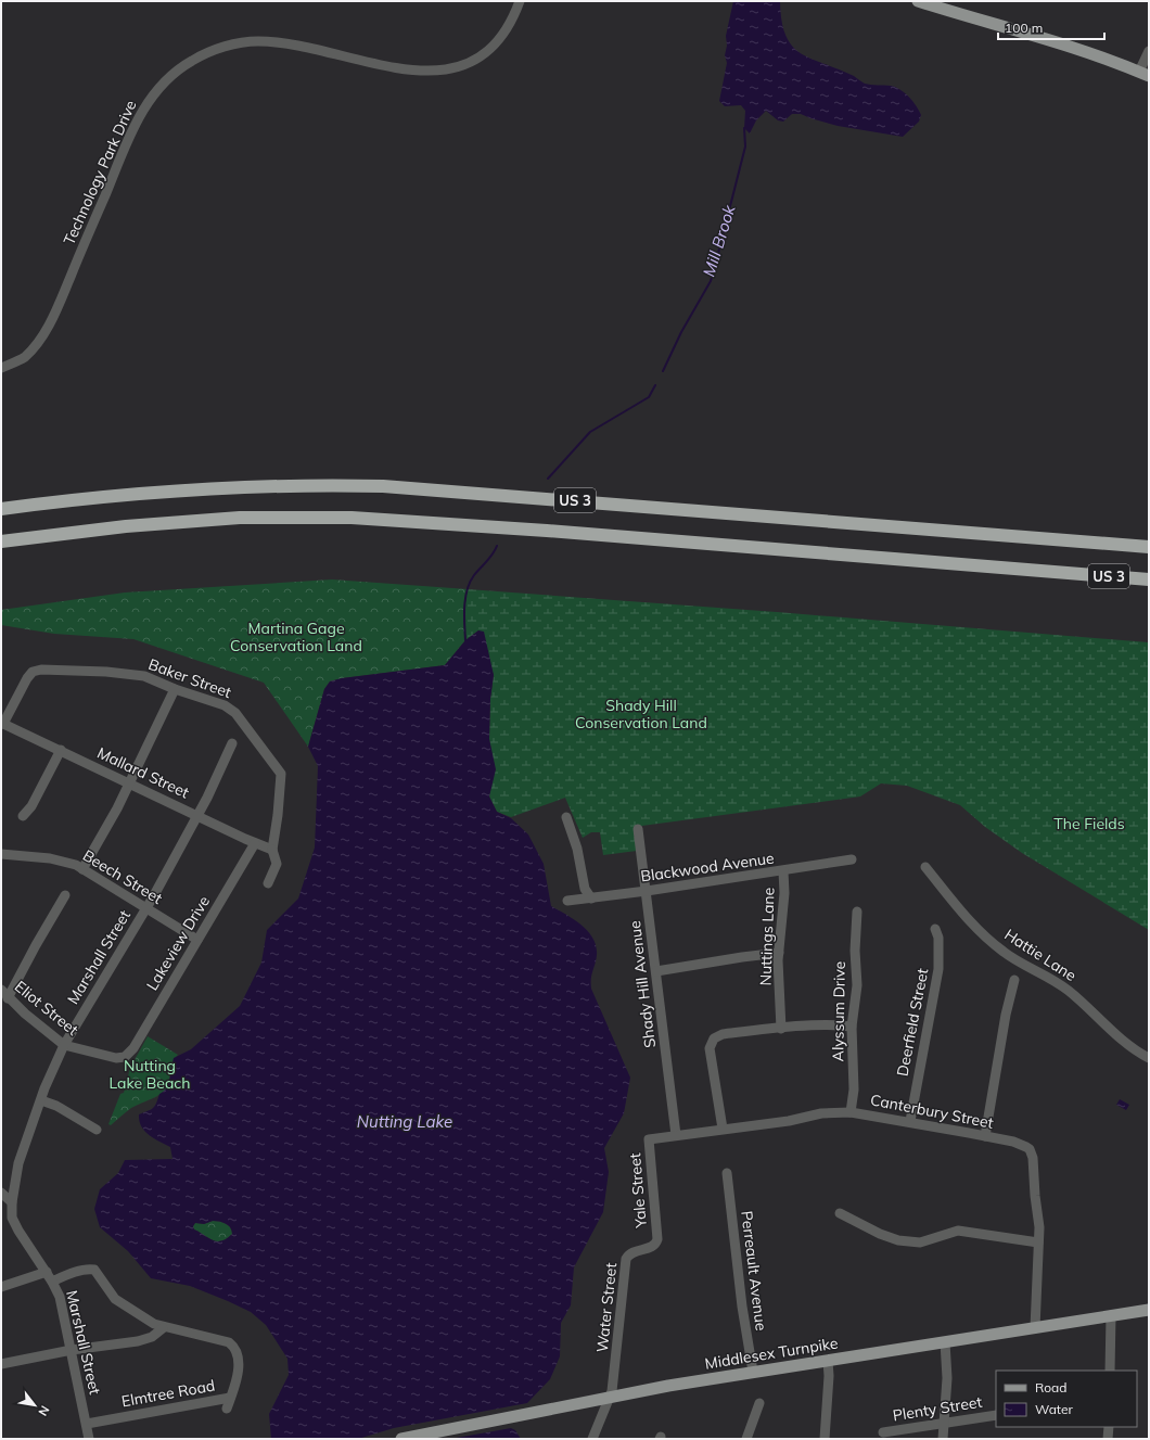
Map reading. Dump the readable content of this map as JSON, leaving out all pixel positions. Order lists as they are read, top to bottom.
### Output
{
  "streets": {
    "highway": ["US 3"],
    "main road": ["Middlesex Turnpike"],
    "street": [
      "Technology Park Drive",
      "Baker Street",
      "Mallard Street",
      "Blackwood Avenue",
      "Beech Street",
      "Nuttings Lane",
      "Lakeview Drive",
      "Hattie Lane",
      "Marshall Street",
      "Shady Hill Avenue",
      "Eliot Street",
      "Alyssum Drive",
      "Deerfield Street",
      "Canterbury Street",
      "Yale Street",
      "Perreault Avenue",
      "Water Street",
      "Elmtree Road",
      "Plenty Street"
    ]
  },
  "crossings": [
    ["Baker Street", "Mallard Street"],
    ["Mallard Street", "Lakeview Drive"],
    ["Mallard Street", "Marshall Street"],
    ["Blackwood Avenue", "Nuttings Lane"],
    ["Blackwood Avenue", "Shady Hill Avenue"],
    ["Beech Street", "Lakeview Drive"],
    ["Beech Street", "Marshall Street"],
    ["Lakeview Drive", "Eliot Street"],
    ["Marshall Street", "Eliot Street"],
    ["Marshall Street", "Elmtree Road"],
    ["Shady Hill Avenue", "Canterbury Street"],
    ["Alyssum Drive", "Canterbury Street"],
    ["Deerfield Street", "Canterbury Street"],
    ["Canterbury Street", "Yale Street"],
    ["Canterbury Street", "Middlesex Turnpike"],
    ["Yale Street", "Water Street"],
    ["Perreault Avenue", "Middlesex Turnpike"],
    ["Water Street", "Middlesex Turnpike"]
  ],
  "water": ["Mill Brook", "Nutting Lake"],
  "parks": [
    "Martina Gage Conservation Land",
    "Shady Hill Conservation Land",
    "The Fields",
    "Nutting Lake Beach"
  ],
  "legend": ["Road", "Water"],
  "scale_bar": "100 m",
  "north": "bottom right"
}
